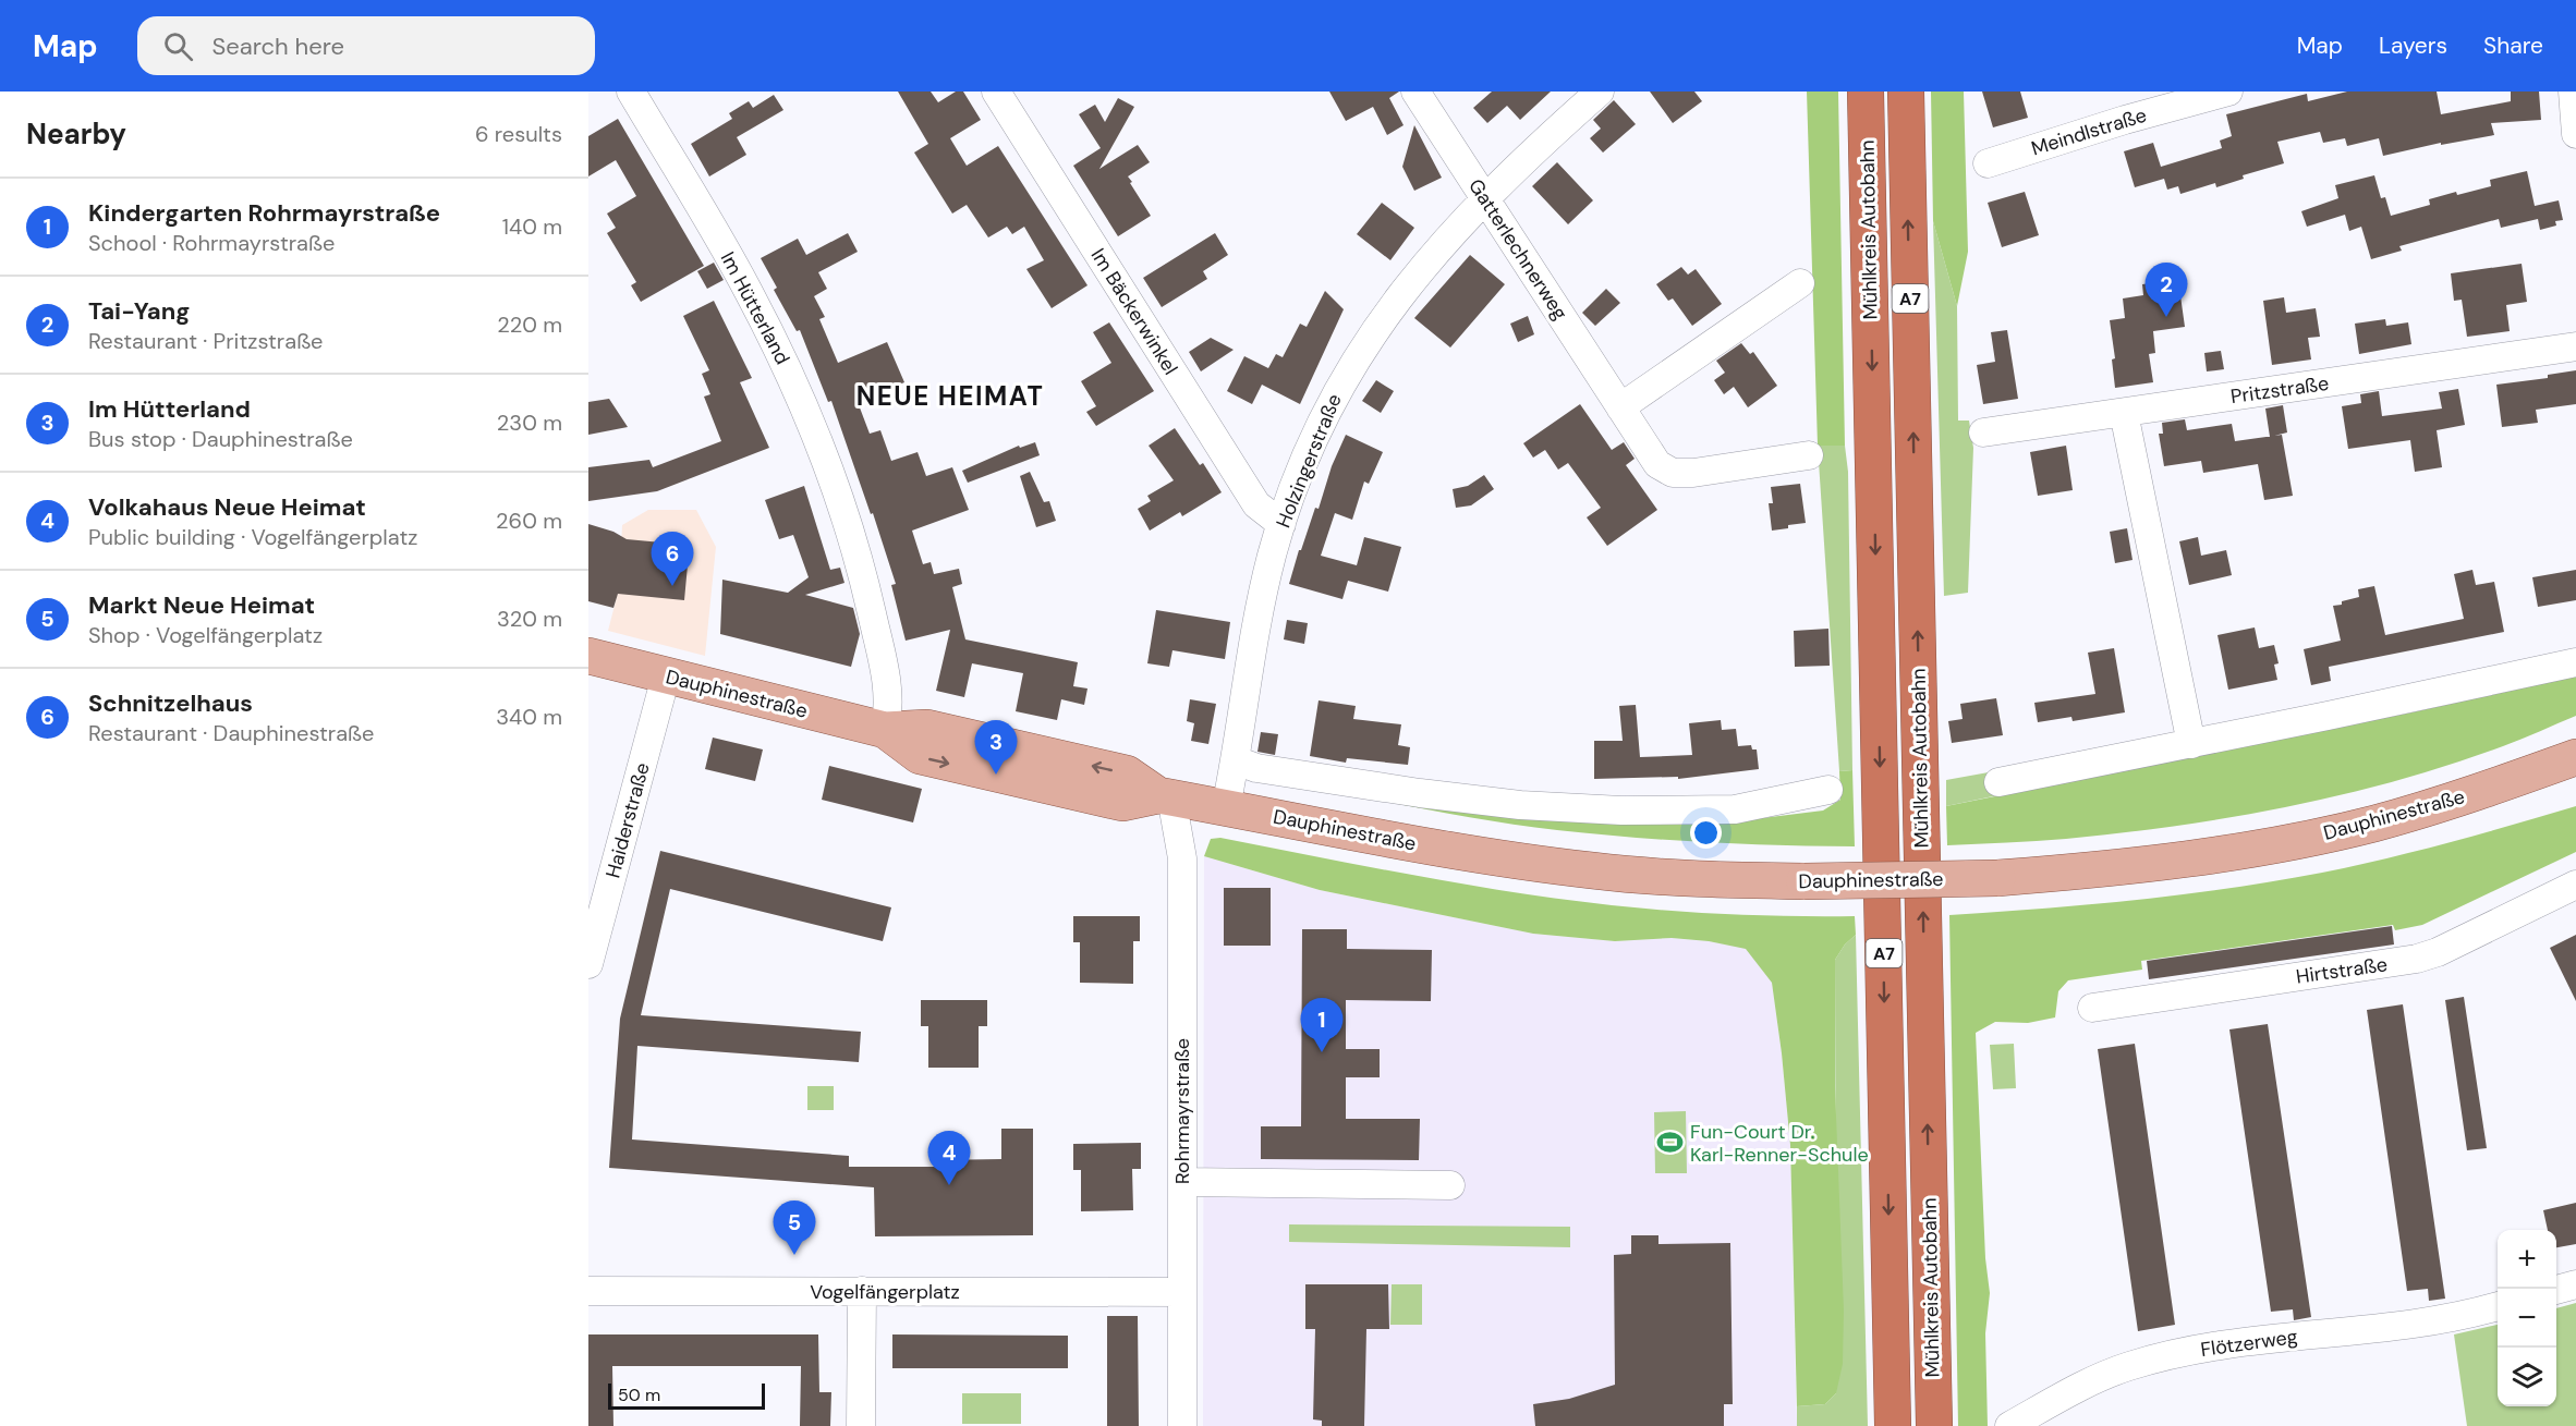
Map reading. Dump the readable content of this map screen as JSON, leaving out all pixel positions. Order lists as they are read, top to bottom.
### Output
{
  "streets": {
    "highway": ["Mühlkreis Autobahn", "A7"],
    "main road": ["Dauphinestraße"],
    "street": [
      "Meindlstraße",
      "Gatterlechnerweg",
      "Im Hütterland",
      "Im Bäckerwinkel",
      "Pritzstraße",
      "Holzingerstraße",
      "Haiderstraße",
      "Hirtstraße",
      "Rohrmayrstraße",
      "Vogelfängerplatz",
      "Flötzerweg"
    ]
  },
  "crossings": [
    ["Gatterlechnerweg", "Holzingerstraße"],
    ["Im Hütterland", "Dauphinestraße"],
    ["Im Bäckerwinkel", "Holzingerstraße"],
    ["Holzingerstraße", "Dauphinestraße"],
    ["Dauphinestraße", "Haiderstraße"],
    ["Dauphinestraße", "Rohrmayrstraße"],
    ["Rohrmayrstraße", "Vogelfängerplatz"]
  ],
  "districts": ["NEUE HEIMAT"],
  "places": {
    "sports": ["Fun-Court Dr. Karl-Renner-Schule"]
  },
  "scale_bar": "50 m",
  "page": {
    "header": "Map",
    "search": "Search here",
    "nav": ["Map", "Layers", "Share"],
    "heading": ["Nearby", "6 results"],
    "list": [
      {
        "mark": "1",
        "name": "Kindergarten Rohrmayrstraße",
        "note": "School · Rohrmayrstraße",
        "value": "140 m"
      },
      {
        "mark": "2",
        "name": "Tai-Yang",
        "note": "Restaurant · Pritzstraße",
        "value": "220 m"
      },
      {
        "mark": "3",
        "name": "Im Hütterland",
        "note": "Bus stop · Dauphinestraße",
        "value": "230 m"
      },
      {
        "mark": "4",
        "name": "Volkahaus Neue Heimat",
        "note": "Public building · Vogelfängerplatz",
        "value": "260 m"
      },
      {
        "mark": "5",
        "name": "Markt Neue Heimat",
        "note": "Shop · Vogelfängerplatz",
        "value": "320 m"
      },
      {
        "mark": "6",
        "name": "Schnitzelhaus",
        "note": "Restaurant · Dauphinestraße",
        "value": "340 m"
      }
    ],
    "pins": [
      "2",
      "6",
      "3",
      "1",
      "4",
      "5"
    ],
    "map_buttons": ["+", "−"],
    "scale": "50 m"
  }
}
